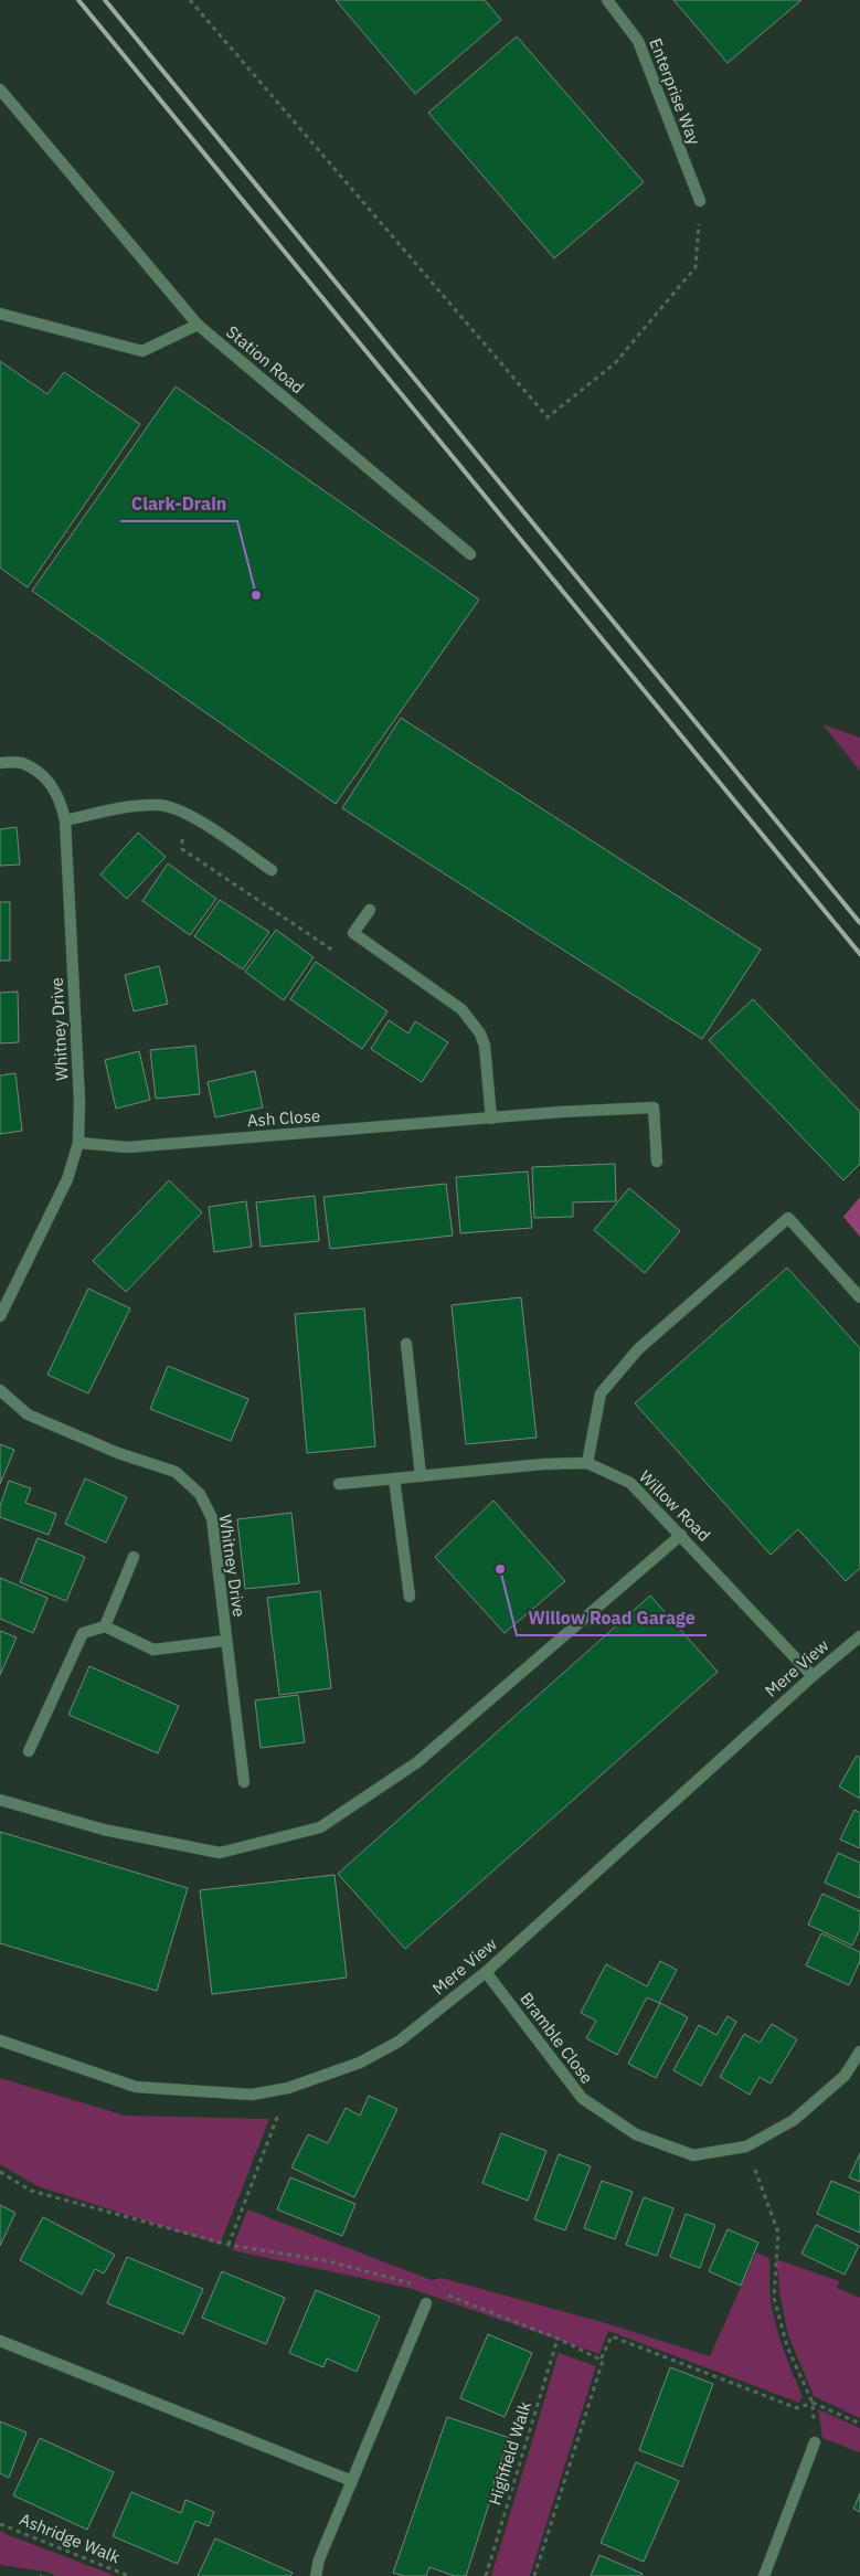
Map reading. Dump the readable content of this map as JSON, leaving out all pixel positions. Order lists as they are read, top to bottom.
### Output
{
  "streets": {
    "street": [
      "Enterprise Way",
      "Station Road",
      "Whitney Drive",
      "Ash Close",
      "Willow Road",
      "Mere View",
      "Bramble Close"
    ],
    "path": ["Highfield Walk", "Ashridge Walk"]
  },
  "crossings": [
    ["Whitney Drive", "Ash Close"],
    ["Willow Road", "Mere View"],
    ["Mere View", "Bramble Close"]
  ],
  "places": ["Clark-Drain", "Willow Road Garage"]
}
